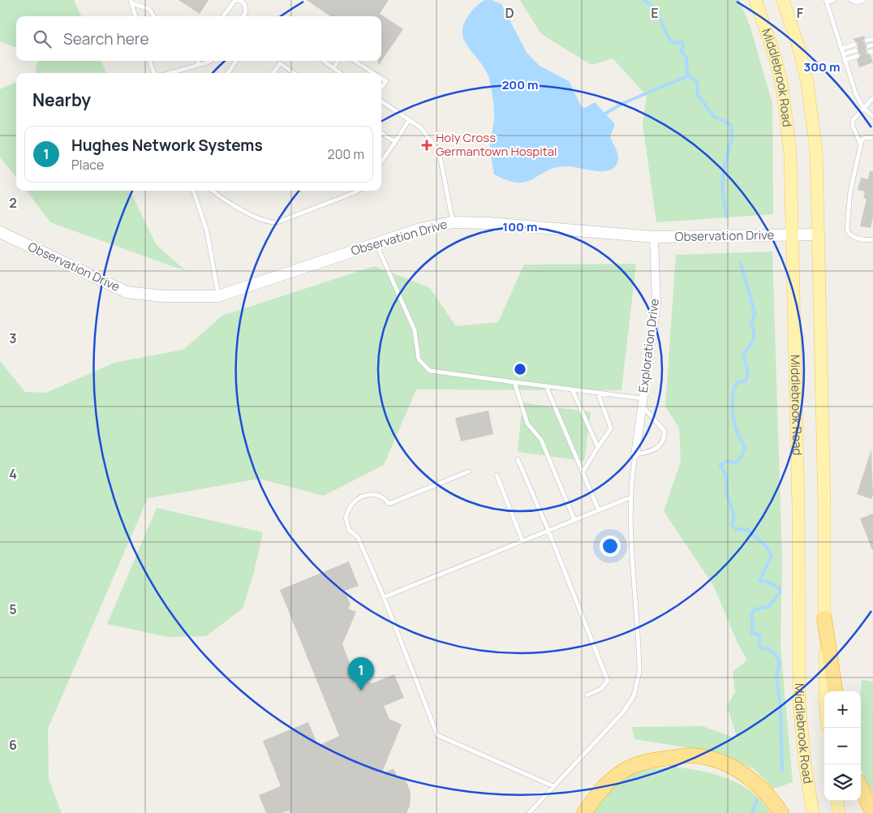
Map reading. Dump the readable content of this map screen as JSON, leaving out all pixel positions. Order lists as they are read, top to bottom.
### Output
{
  "streets": {
    "main road": ["Middlebrook Road"],
    "street": ["Observation Drive", "Exploration Drive"]
  },
  "crossings": [
    ["Middlebrook Road", "Observation Drive"],
    ["Observation Drive", "Exploration Drive"]
  ],
  "places": {
    "health": ["Holy Cross Germantown Hospital"]
  },
  "page": {
    "search": "Search here",
    "heading": "Nearby",
    "list": [
      {
        "mark": "1",
        "name": "Hughes Network Systems",
        "note": "Place",
        "value": "200 m"
      }
    ],
    "pins": "1",
    "map_buttons": ["+", "−"]
  },
  "grid": {
    "columns": ["D", "E", "F"],
    "rows": [
      "2",
      "3",
      "4",
      "5",
      "6"
    ]
  },
  "rings": ["300 m", "200 m", "100 m"]
}
